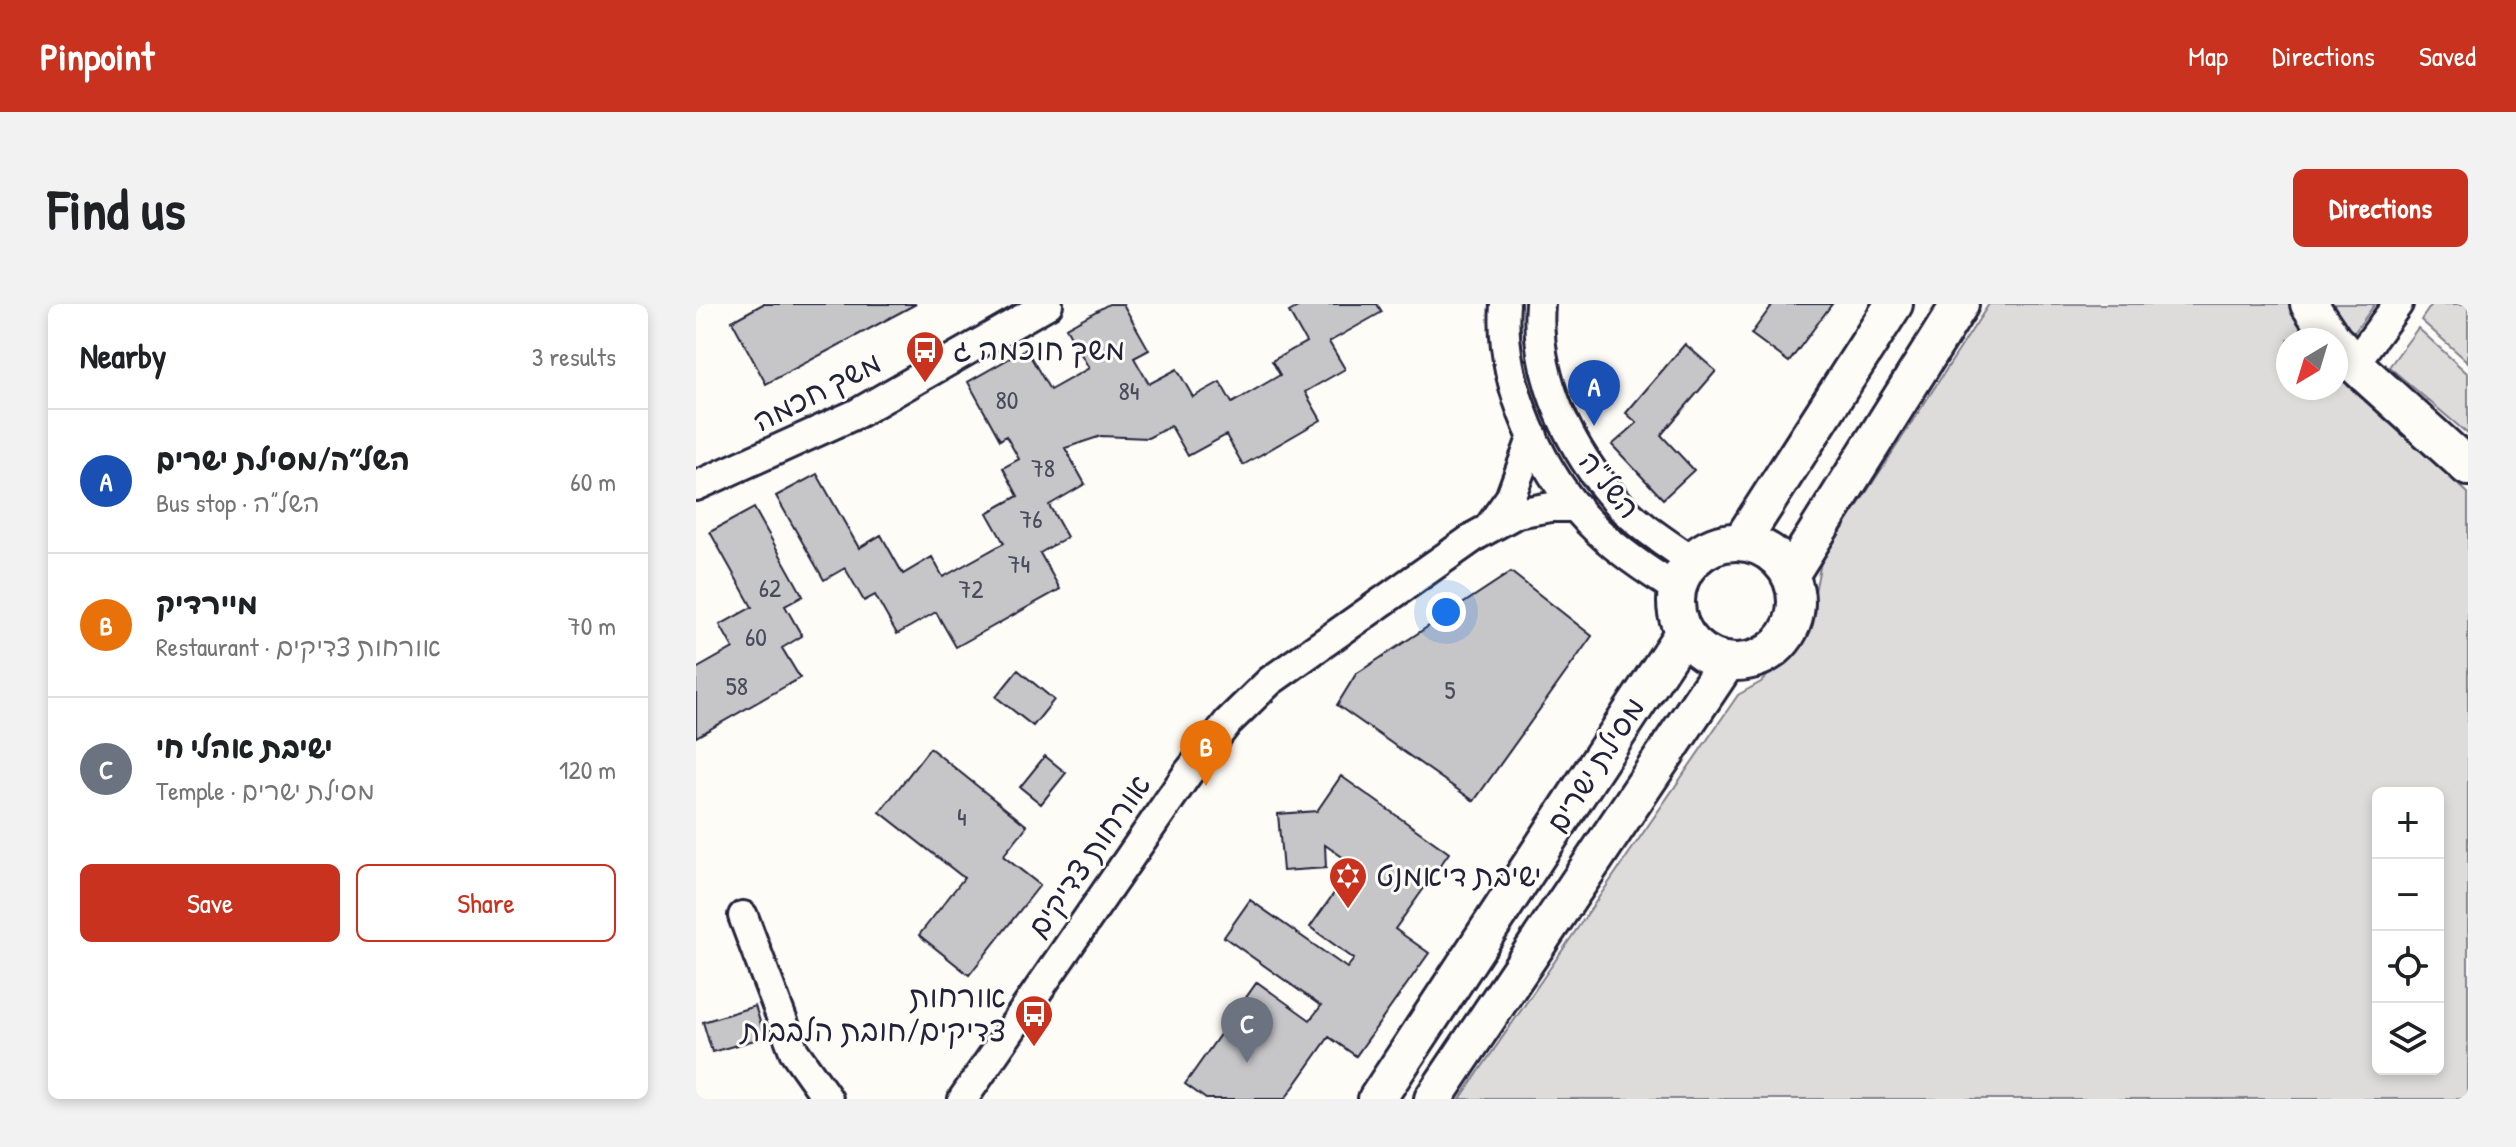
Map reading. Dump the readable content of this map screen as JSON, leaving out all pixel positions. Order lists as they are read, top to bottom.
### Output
{
  "streets": {
    "street": [
      "משך חכמה",
      "השל\"ה",
      "מסילת ישרים",
      "אורחות צדיקים"
    ]
  },
  "crossings": [
    ["השל\"ה", "מסילת ישרים"]
  ],
  "places": {
    "bus stop": ["משך חוכמה ג", "אורחות צדיקים/חובת הלבבות"],
    "synagogue": ["ישיבת דיאמנט"]
  },
  "house_numbers": [
    "84",
    "80",
    "78",
    "76",
    "74",
    "62",
    "72",
    "60",
    "58",
    "5",
    "4"
  ],
  "north": "bottom left",
  "page": {
    "header": "Pinpoint",
    "nav": ["Map", "Directions", "Saved"],
    "buttons": [
      "Directions",
      ["Save", "Share"]
    ],
    "title": "Find us",
    "heading": ["Nearby", "3 results"],
    "pins": ["A", "B", "C"],
    "list": [
      {
        "mark": "A",
        "name": "השל״ה/מסילת ישרים",
        "note": "Bus stop · השל”ה",
        "value": "60 m"
      },
      {
        "mark": "B",
        "name": "מיירדיק",
        "note": "Restaurant · אורחות צדיקים",
        "value": "70 m"
      },
      {
        "mark": "C",
        "name": "ישיבת אהלי חי",
        "note": "Temple · מסילת ישרים",
        "value": "120 m"
      }
    ],
    "map_buttons": ["+", "−"]
  }
}
